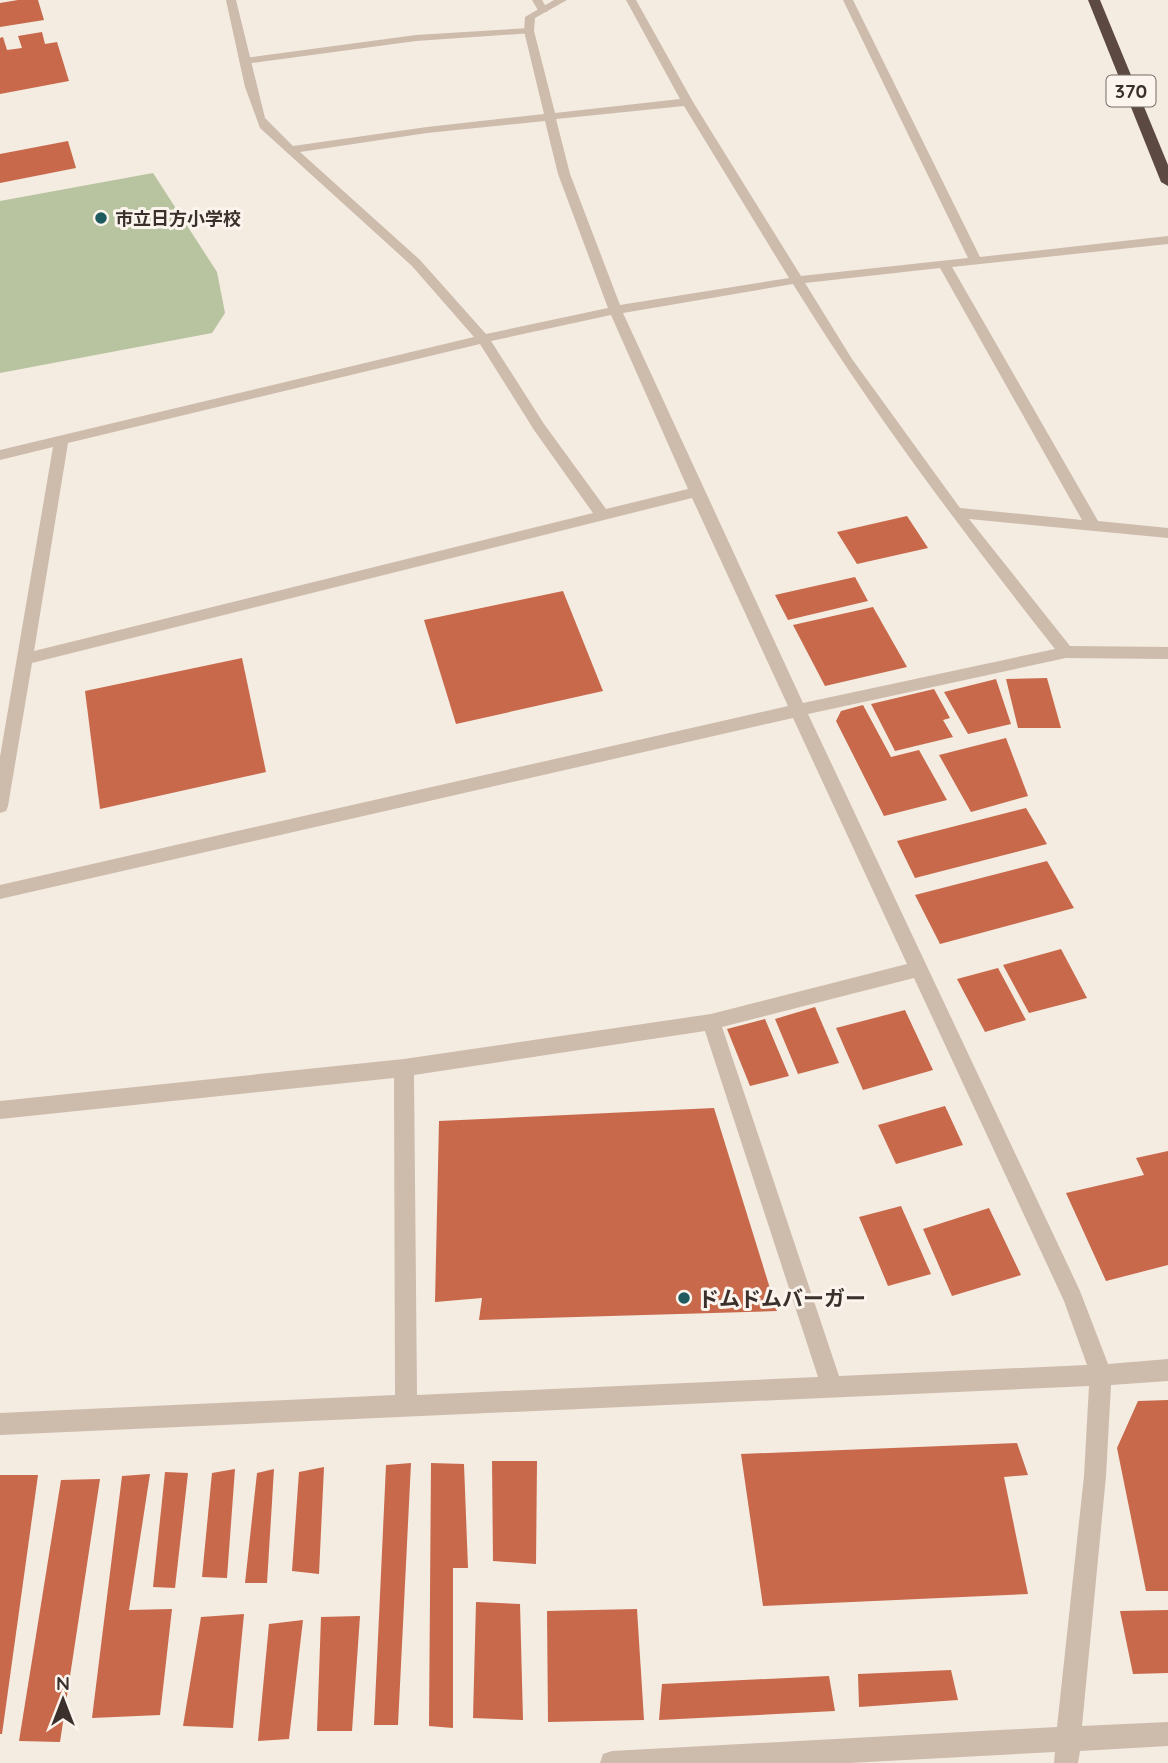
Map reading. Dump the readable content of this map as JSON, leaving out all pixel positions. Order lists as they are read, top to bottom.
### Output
{
  "streets": {
    "highway": ["370"]
  },
  "places": ["市立日方小学校", "ドムドムバーガー"],
  "north": "top"
}
